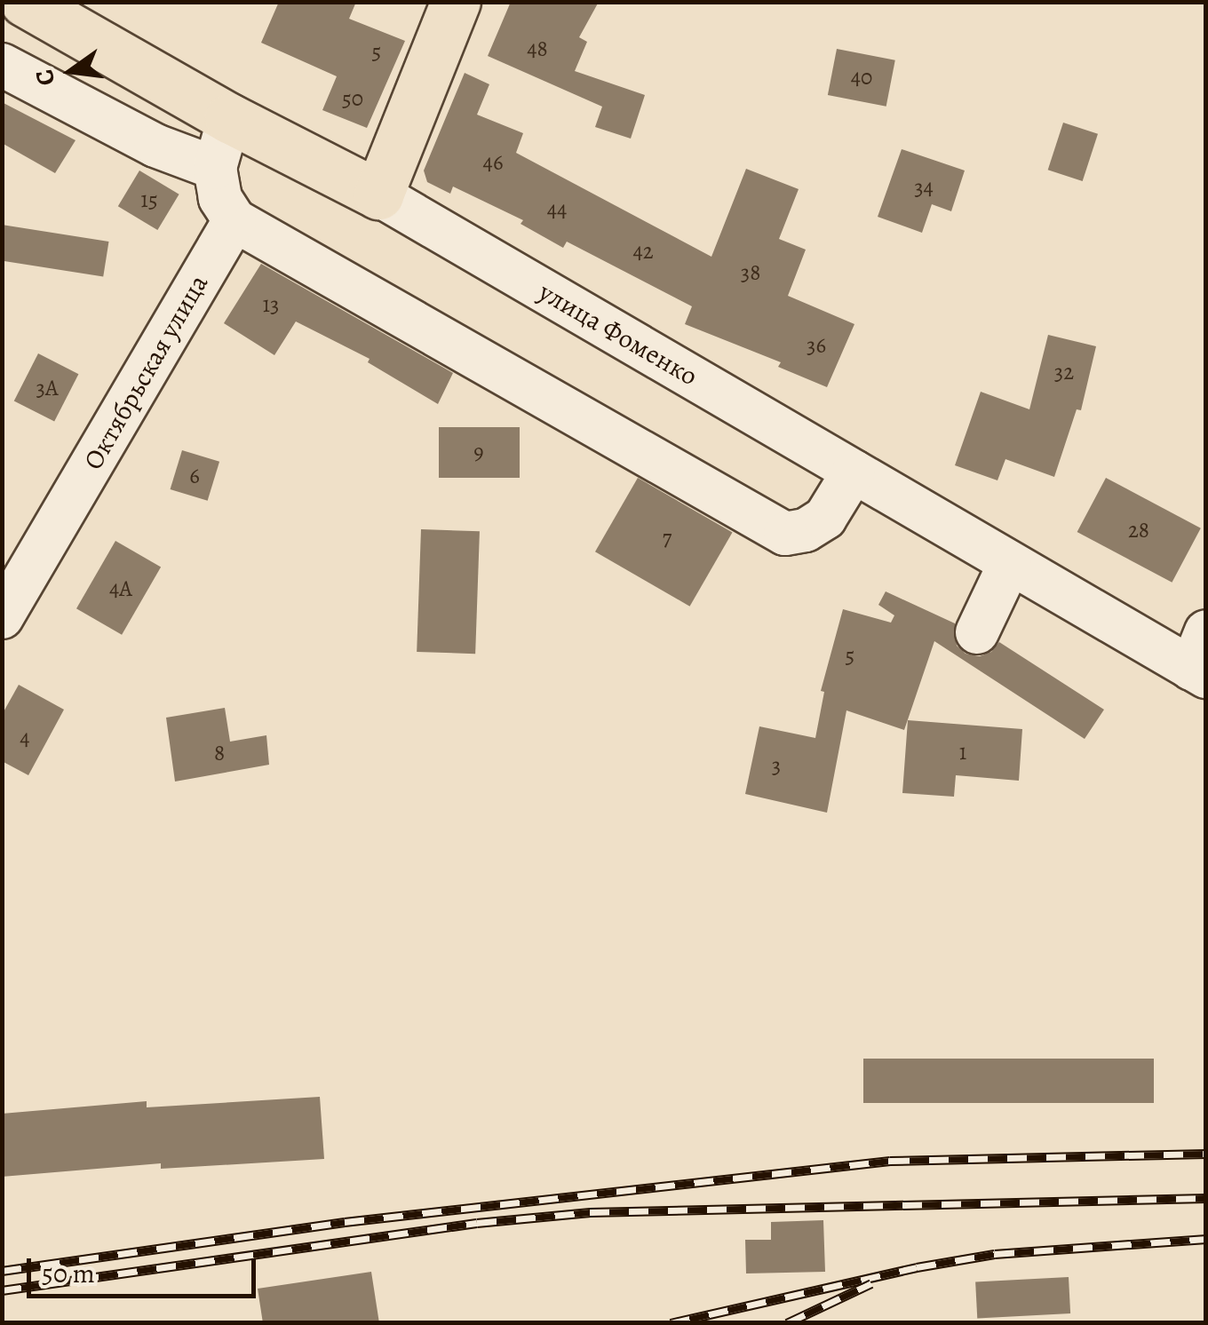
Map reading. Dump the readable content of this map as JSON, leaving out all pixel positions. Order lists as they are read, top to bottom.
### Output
{
  "streets": {
    "main road": ["улица Фоменко"],
    "street": ["Октябрьская улица"]
  },
  "house_numbers": [
    "48",
    "5",
    "40",
    "50",
    "46",
    "34",
    "15",
    "44",
    "42",
    "38",
    "13",
    "36",
    "32",
    "3А",
    "9",
    "6",
    "28",
    "7",
    "4А",
    "5",
    "4",
    "1",
    "8",
    "3"
  ],
  "scale_bar": "50 m",
  "north": "left"
}
